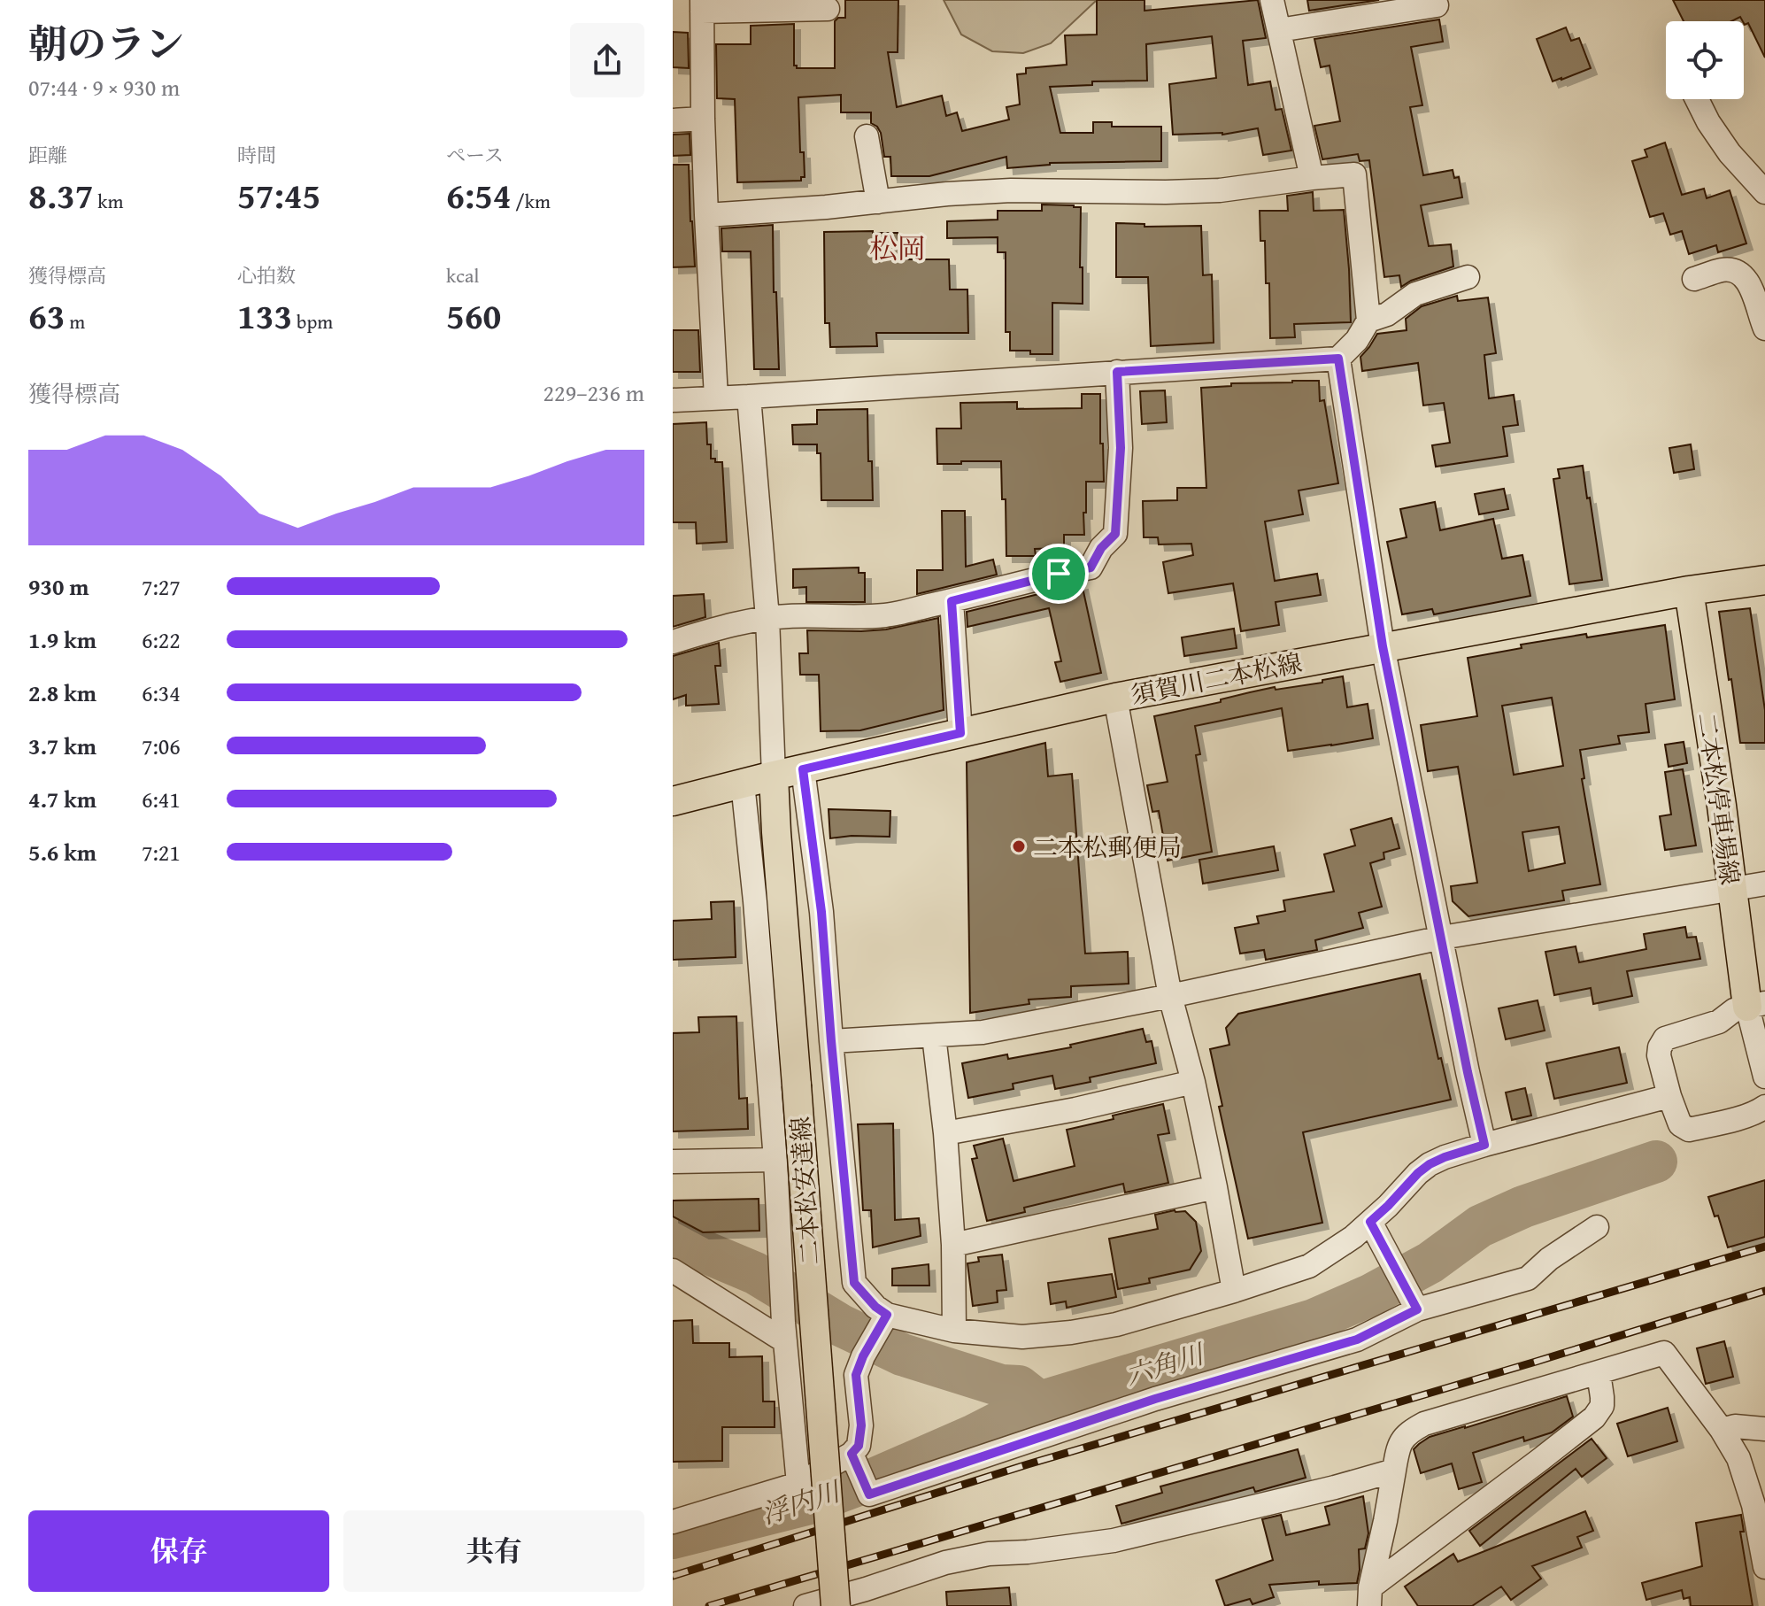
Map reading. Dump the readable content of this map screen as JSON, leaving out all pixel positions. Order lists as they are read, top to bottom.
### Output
{
  "streets": {
    "main road": ["須賀川二本松線", "二本松停車場線", "二本松安達線"]
  },
  "crossings": [
    ["須賀川二本松線", "二本松停車場線"],
    ["須賀川二本松線", "二本松安達線"]
  ],
  "districts": ["松岡"],
  "water": ["六角川", "浮内川"],
  "places": ["二本松郵便局"],
  "page": {
    "heading": ["朝のラン", "07:44 · 9 × 930 m"],
    "stats": [
      ["距離", "8.37 km"],
      ["時間", "57:45"],
      ["ペース", "6:54 /km"],
      ["獲得標高", "63 m"],
      ["心拍数", "133 bpm"],
      ["kcal", "560"]
    ],
    "chart": ["獲得標高", "229–236 m"],
    "list": [
      {
        "name": "930 m",
        "note": "7:27"
      },
      {
        "name": "1.9 km",
        "note": "6:22"
      },
      {
        "name": "2.8 km",
        "note": "6:34"
      },
      {
        "name": "3.7 km",
        "note": "7:06"
      },
      {
        "name": "4.7 km",
        "note": "6:41"
      },
      {
        "name": "5.6 km",
        "note": "7:21"
      }
    ],
    "buttons": ["保存", "共有"]
  }
}
